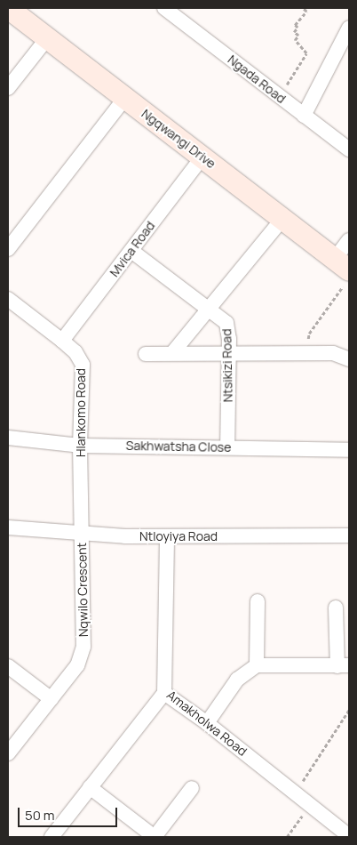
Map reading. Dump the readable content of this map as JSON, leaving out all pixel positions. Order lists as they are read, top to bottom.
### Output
{
  "streets": {
    "street": [
      "Ngada Road",
      "Ngqwangi Drive",
      "Mvica Road",
      "Ntsikizi Road",
      "Hlankomo Road",
      "Sakhwatsha Close",
      "Ntloyiya Road",
      "Nqwilo Crescent",
      "Amakholwa Road"
    ]
  },
  "crossings": [
    ["Ngqwangi Drive", "Mvica Road"],
    ["Mvica Road", "Ntsikizi Road"],
    ["Mvica Road", "Hlankomo Road"],
    ["Ntsikizi Road", "Sakhwatsha Close"],
    ["Hlankomo Road", "Sakhwatsha Close"],
    ["Hlankomo Road", "Ntloyiya Road"],
    ["Hlankomo Road", "Nqwilo Crescent"],
    ["Ntloyiya Road", "Nqwilo Crescent"],
    ["Ntloyiya Road", "Amakholwa Road"]
  ],
  "scale_bar": "50 m"
}
